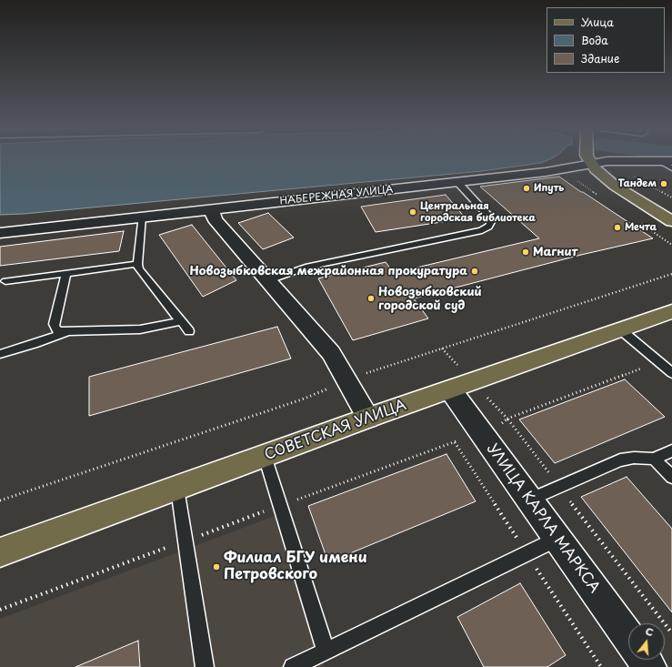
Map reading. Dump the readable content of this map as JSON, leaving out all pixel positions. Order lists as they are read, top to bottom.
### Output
{
  "streets": {
    "main road": ["СОВЕТСКАЯ УЛИЦА"],
    "street": ["НАБЕРЕЖНАЯ УЛИЦА", "УЛИЦА КАРЛА МАРКСА"]
  },
  "crossings": [
    ["СОВЕТСКАЯ УЛИЦА", "УЛИЦА КАРЛА МАРКСА"]
  ],
  "places": [
    "Тандем",
    "Ипуть",
    "Центральная городская библиотека",
    "Мечта",
    "Магнит",
    "Новозыбковская межрайонная прокуратура",
    "Новозыбковский городской суд",
    "Филиал БГУ имени Петровского"
  ],
  "legend": ["Улица", "Вода", "Здание"],
  "north": "top"
}
